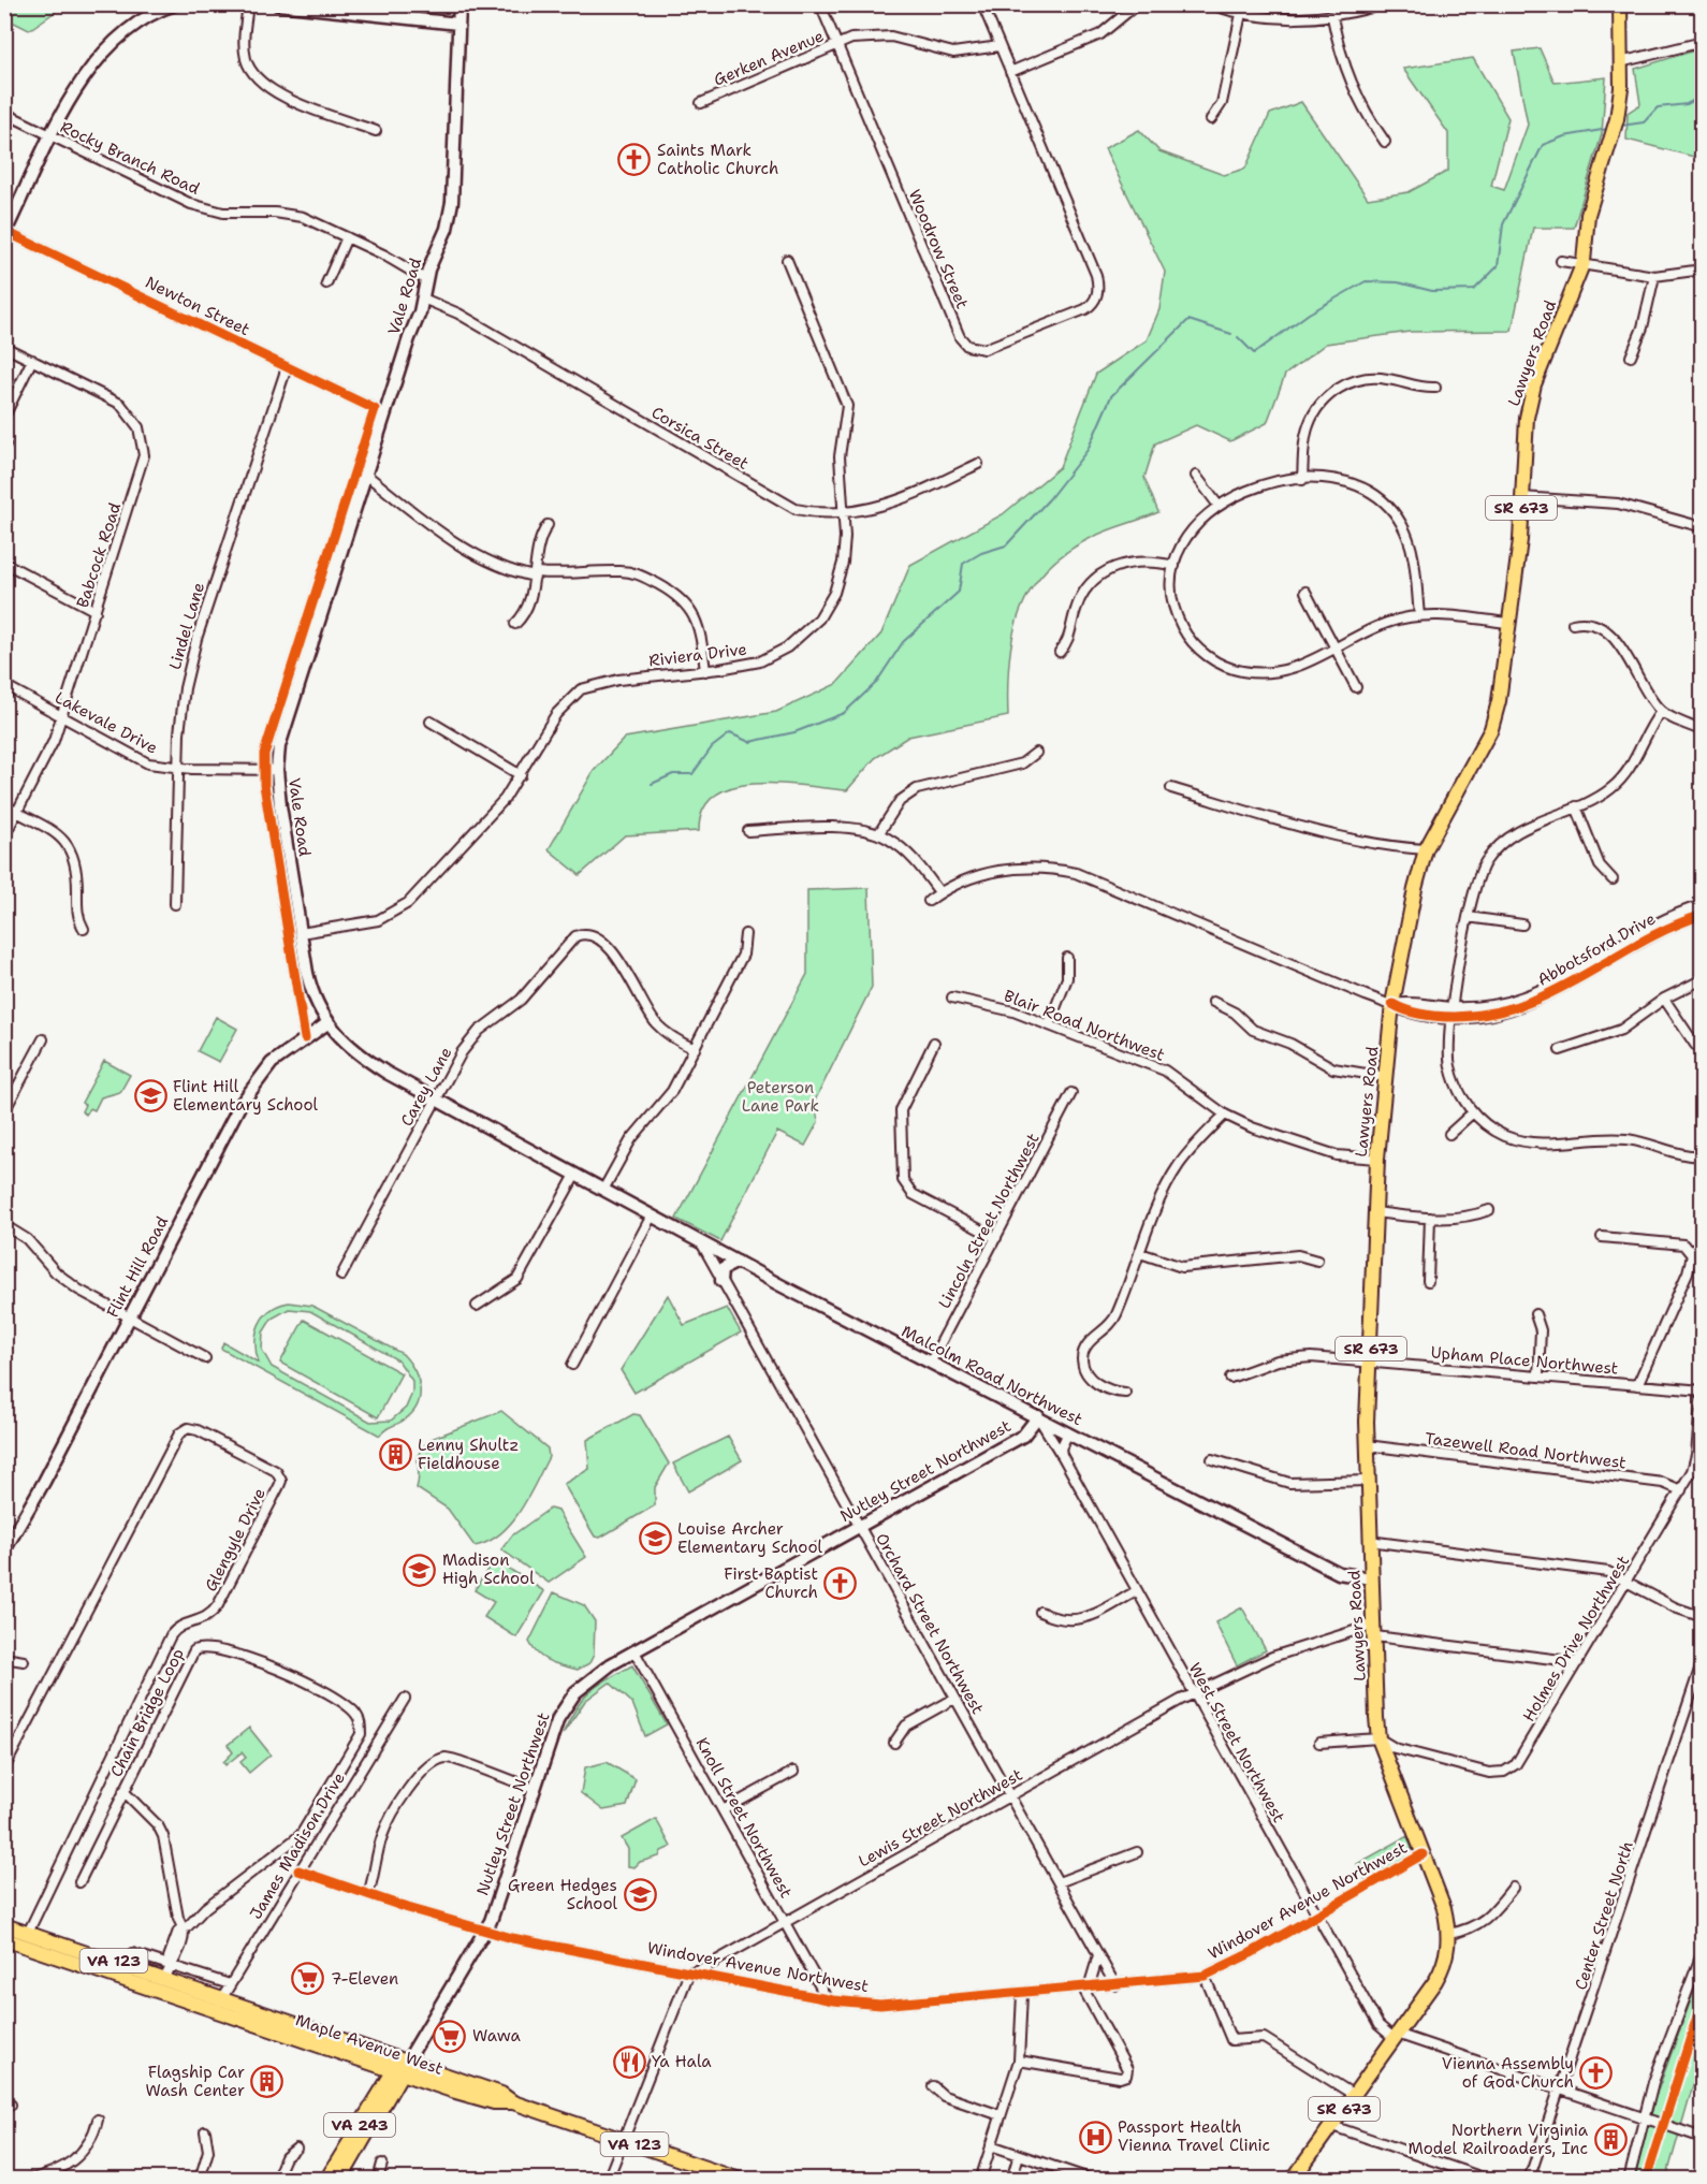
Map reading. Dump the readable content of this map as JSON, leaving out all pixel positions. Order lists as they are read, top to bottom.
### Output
{
  "streets": {
    "main road": [
      "Vale Road",
      "Lawyers Road",
      "SR 673",
      "Flint Hill Road",
      "Malcolm Road Northwest",
      "Nutley Street Northwest",
      "VA 123",
      "Maple Avenue West",
      "VA 243"
    ],
    "street": [
      "Gerken Avenue",
      "Rocky Branch Road",
      "Woodrow Street",
      "Newton Street",
      "Corsica Street",
      "Babcock Road",
      "Lindel Lane",
      "Riviera Drive",
      "Lakevale Drive",
      "Abbotsford Drive",
      "Blair Road Northwest",
      "Carey Lane",
      "Lincoln Street Northwest",
      "Upham Place Northwest",
      "Tazewell Road Northwest",
      "Glengyle Drive",
      "Orchard Street Northwest",
      "Holmes Drive Northwest",
      "Chain Bridge Loop",
      "West Street Northwest",
      "Knoll Street Northwest",
      "Lewis Street Northwest",
      "James Madison Drive",
      "Windover Avenue Northwest",
      "Center Street North"
    ]
  },
  "crossings": [
    ["Gerken Avenue", "Woodrow Street"],
    ["Rocky Branch Road", "Vale Road"],
    ["Vale Road", "Newton Street"],
    ["Vale Road", "Corsica Street"],
    ["Vale Road", "Riviera Drive"],
    ["Vale Road", "Lakevale Drive"],
    ["Vale Road", "Carey Lane"],
    ["Vale Road", "Flint Hill Road"],
    ["Vale Road", "Malcolm Road Northwest"],
    ["Newton Street", "Lindel Lane"],
    ["Lawyers Road", "Abbotsford Drive"],
    ["Lawyers Road", "Blair Road Northwest"],
    ["Lawyers Road", "Upham Place Northwest"],
    ["Lawyers Road", "Malcolm Road Northwest"],
    ["Lawyers Road", "Tazewell Road Northwest"],
    ["Lawyers Road", "Holmes Drive Northwest"],
    ["Lawyers Road", "West Street Northwest"],
    ["Lawyers Road", "Lewis Street Northwest"],
    ["Lawyers Road", "Windover Avenue Northwest"],
    ["Corsica Street", "Riviera Drive"],
    ["Babcock Road", "Lakevale Drive"],
    ["Lindel Lane", "Lakevale Drive"],
    ["Lincoln Street Northwest", "Malcolm Road Northwest"],
    ["Upham Place Northwest", "Holmes Drive Northwest"],
    ["Malcolm Road Northwest", "Nutley Street Northwest"],
    ["Malcolm Road Northwest", "Orchard Street Northwest"],
    ["Malcolm Road Northwest", "West Street Northwest"],
    ["Tazewell Road Northwest", "Holmes Drive Northwest"],
    ["Nutley Street Northwest", "Orchard Street Northwest"],
    ["Nutley Street Northwest", "West Street Northwest"],
    ["Nutley Street Northwest", "Knoll Street Northwest"],
    ["Nutley Street Northwest", "Windover Avenue Northwest"],
    ["Nutley Street Northwest", "Maple Avenue West"],
    ["Nutley Street Northwest", "VA 243"],
    ["Glengyle Drive", "VA 123"],
    ["Orchard Street Northwest", "Lewis Street Northwest"],
    ["Orchard Street Northwest", "Windover Avenue Northwest"],
    ["Chain Bridge Loop", "VA 123"],
    ["West Street Northwest", "Lewis Street Northwest"],
    ["West Street Northwest", "Windover Avenue Northwest"],
    ["Knoll Street Northwest", "Lewis Street Northwest"],
    ["Knoll Street Northwest", "Windover Avenue Northwest"],
    ["Lewis Street Northwest", "Windover Avenue Northwest"],
    ["James Madison Drive", "Windover Avenue Northwest"],
    ["James Madison Drive", "VA 123"],
    ["James Madison Drive", "Maple Avenue West"],
    ["VA 123", "Maple Avenue West"],
    ["Maple Avenue West", "VA 243"]
  ],
  "parks": ["Peterson Lane Park"],
  "places": {
    "church": ["Saints Mark Catholic Church", "First Baptist Church", "Vienna Assembly of God Church"],
    "school or university": [
      "Flint Hill Elementary School",
      "Louise Archer Elementary School",
      "Madison High School",
      "Green Hedges School"
    ],
    "building": ["Lenny Shultz Fieldhouse", "Flagship Car Wash Center", "Northern Virginia Model Railroaders, Inc"],
    "supermarket": ["7-Eleven", "Wawa"],
    "restaurant": ["Ya Hala"],
    "hospital": ["Passport Health Vienna Travel Clinic"]
  }
}
